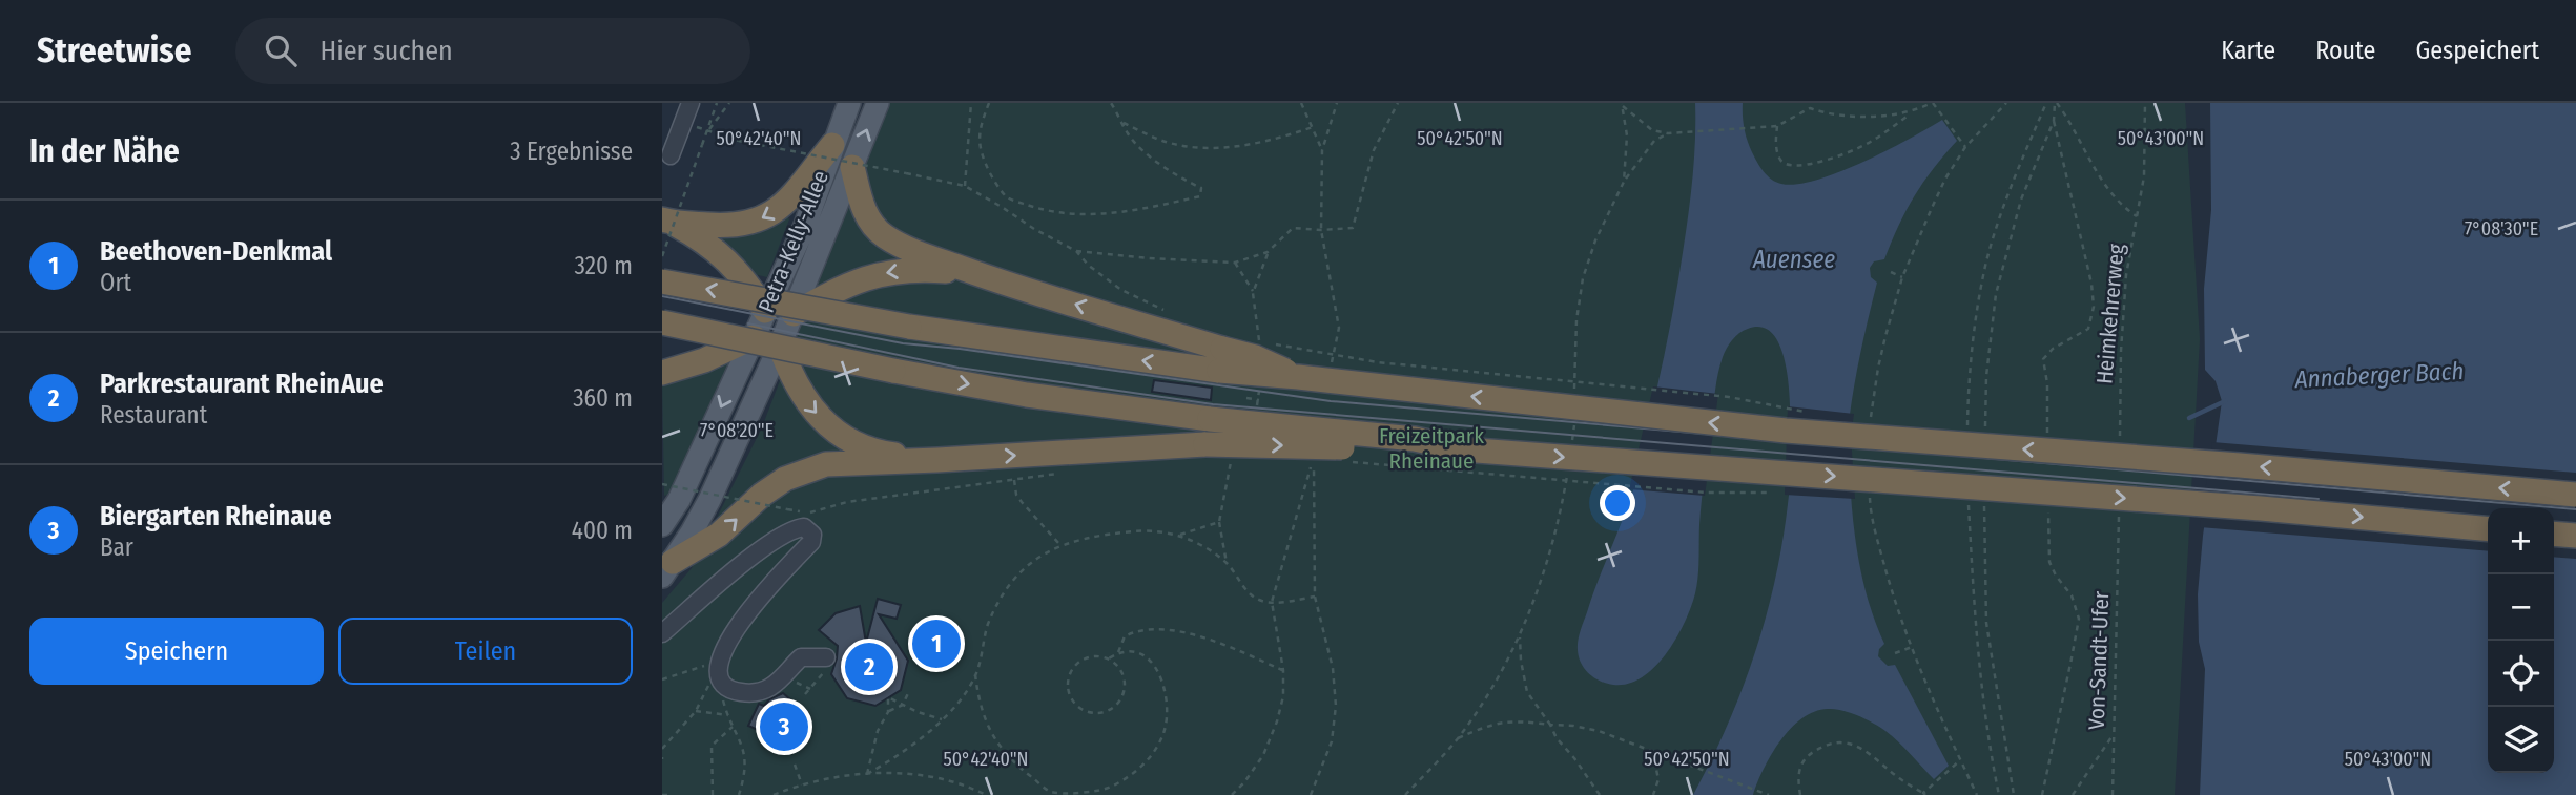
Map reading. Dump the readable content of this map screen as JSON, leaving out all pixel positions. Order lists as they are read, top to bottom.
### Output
{
  "streets": {
    "main road": ["Petra-Kelly-Allee"],
    "path": ["Heimkehrerweg", "Von-Sandt-Ufer"]
  },
  "water": ["Auensee", "Annaberger Bach"],
  "parks": ["Freizeitpark Rheinaue"],
  "page": {
    "header": "Streetwise",
    "search": "Hier suchen",
    "nav": ["Karte", "Route", "Gespeichert"],
    "heading": ["In der Nähe", "3 Ergebnisse"],
    "list": [
      {
        "mark": "1",
        "name": "Beethoven-Denkmal",
        "note": "Ort",
        "value": "320 m"
      },
      {
        "mark": "2",
        "name": "Parkrestaurant RheinAue",
        "note": "Restaurant",
        "value": "360 m"
      },
      {
        "mark": "3",
        "name": "Biergarten Rheinaue",
        "note": "Bar",
        "value": "400 m"
      }
    ],
    "map_buttons": ["+", "−"],
    "buttons": ["Speichern", "Teilen"],
    "pins": ["1", "2", "3"]
  },
  "coordinates": [
    "50°42'40\"N",
    "50°42'50\"N",
    "50°43'00\"N",
    "7°08'30\"E",
    "7°08'20\"E"
  ]
}
